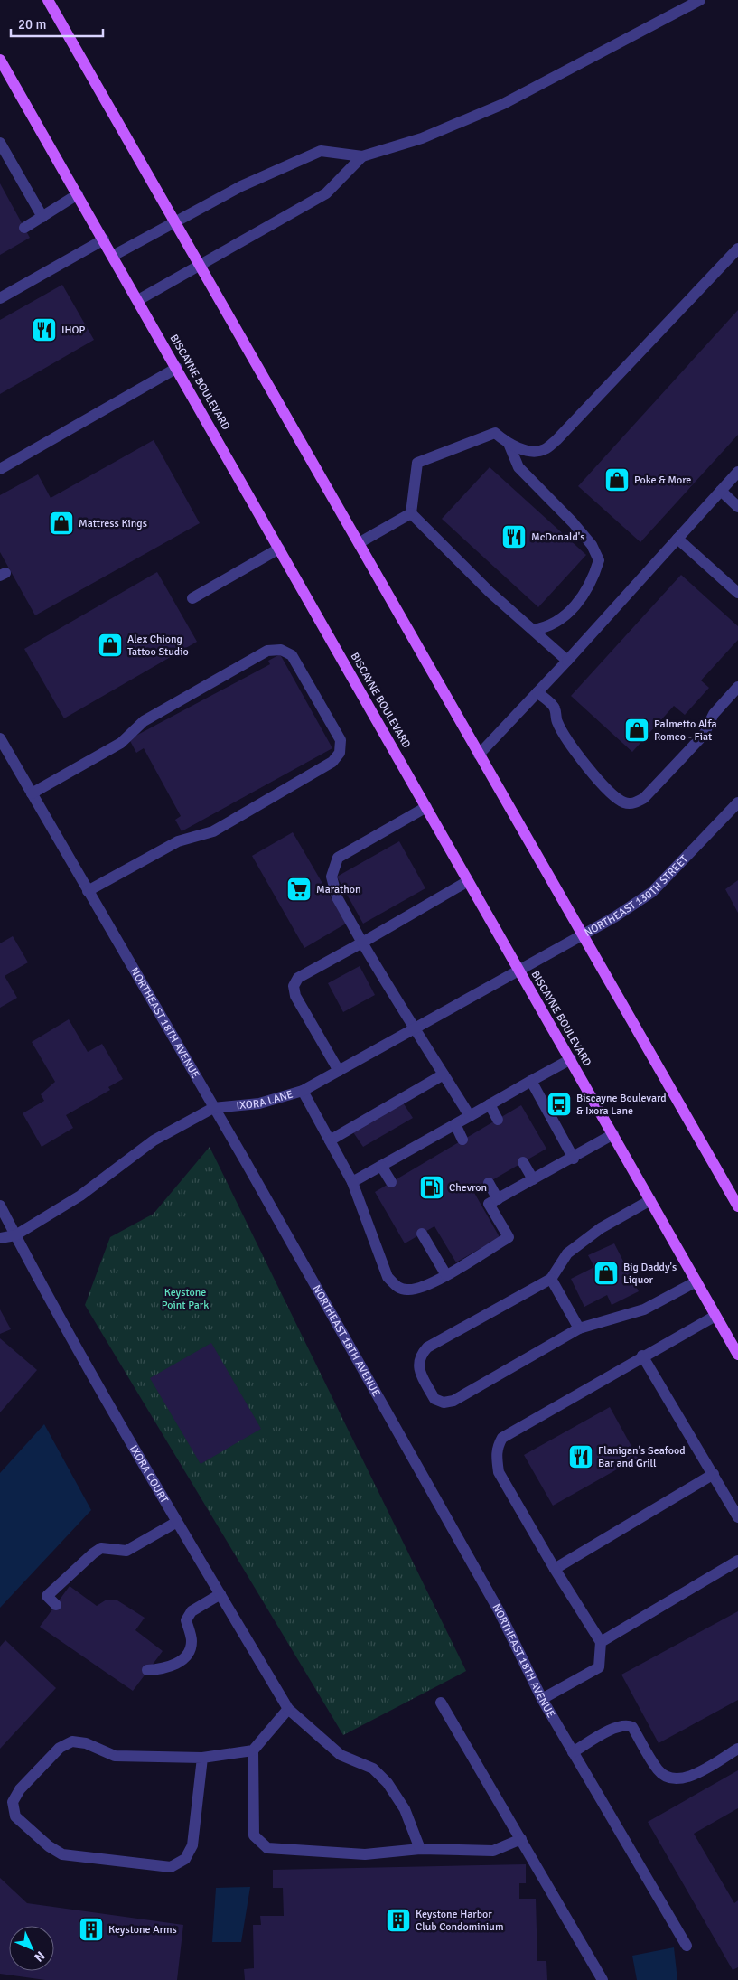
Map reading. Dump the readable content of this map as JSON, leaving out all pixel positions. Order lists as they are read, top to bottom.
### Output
{
  "streets": {
    "main road": ["BISCAYNE BOULEVARD"],
    "street": [
      "NORTHEAST 130TH STREET",
      "NORTHEAST 18TH AVENUE",
      "IXORA LANE",
      "IXORA COURT"
    ]
  },
  "crossings": [
    ["BISCAYNE BOULEVARD", "NORTHEAST 130TH STREET"],
    ["BISCAYNE BOULEVARD", "IXORA LANE"],
    ["NORTHEAST 130TH STREET", "IXORA LANE"],
    ["NORTHEAST 18TH AVENUE", "IXORA LANE"],
    ["IXORA LANE", "IXORA COURT"]
  ],
  "parks": ["Keystone Point Park"],
  "places": {
    "restaurant": ["IHOP", "McDonald's", "Flanigan's Seafood Bar and Grill"],
    "shop": [
      "Poke & More",
      "Mattress Kings",
      "Alex Chiong Tattoo Studio",
      "Palmetto Alfa Romeo - Fiat",
      "Big Daddy's Liquor"
    ],
    "supermarket": ["Marathon"],
    "bus stop": ["Biscayne Boulevard & Ixora Lane"],
    "fuel station": ["Chevron"],
    "building": ["Keystone Harbor Club Condominium", "Keystone Arms"]
  },
  "scale_bar": "20 m",
  "north": "bottom right"
}
